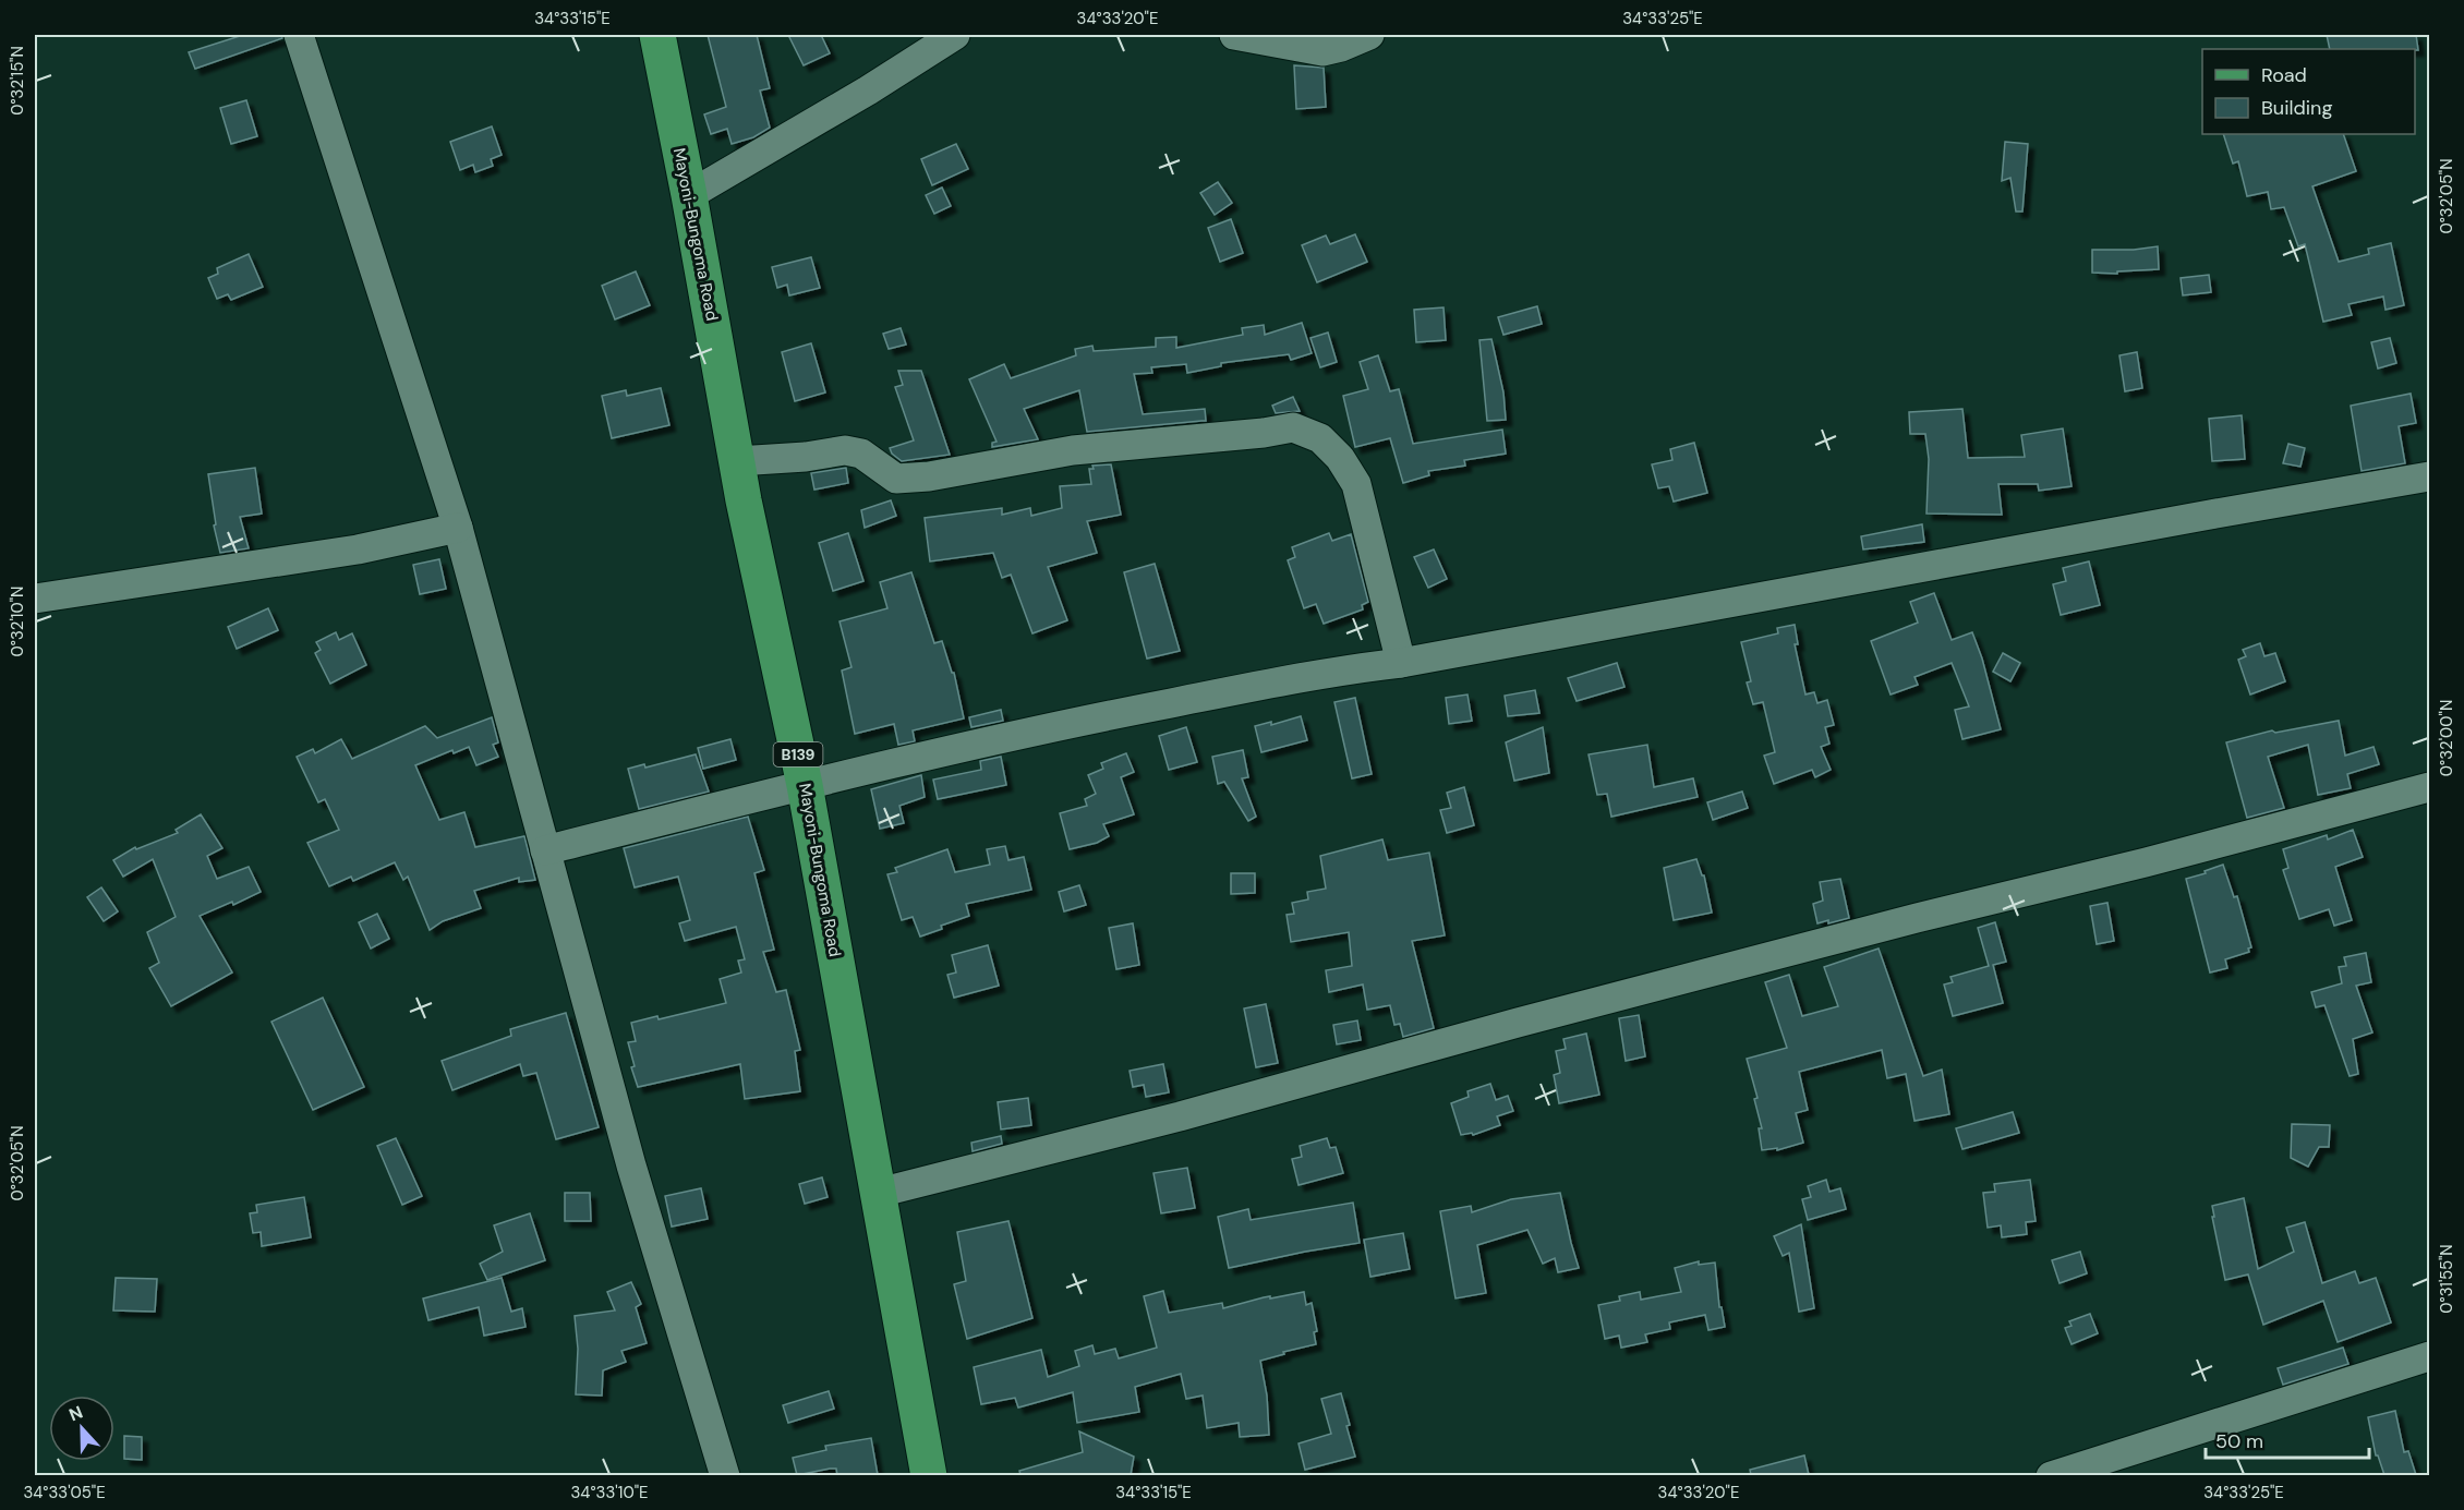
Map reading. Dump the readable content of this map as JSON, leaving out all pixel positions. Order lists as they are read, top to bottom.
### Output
{
  "streets": {
    "main road": ["Mayoni-Bungoma Road", "B139"]
  },
  "legend": ["Road", "Building"],
  "scale_bar": "50 m",
  "north": "top",
  "coordinates": [
    "34°33'15\"E",
    "34°33'20\"E",
    "34°33'25\"E",
    "0°32'15\"N",
    "0°32'05\"N",
    "0°32'10\"N",
    "0°32'00\"N",
    "0°31'55\"N",
    "34°33'05\"E",
    "34°33'10\"E"
  ]
}
